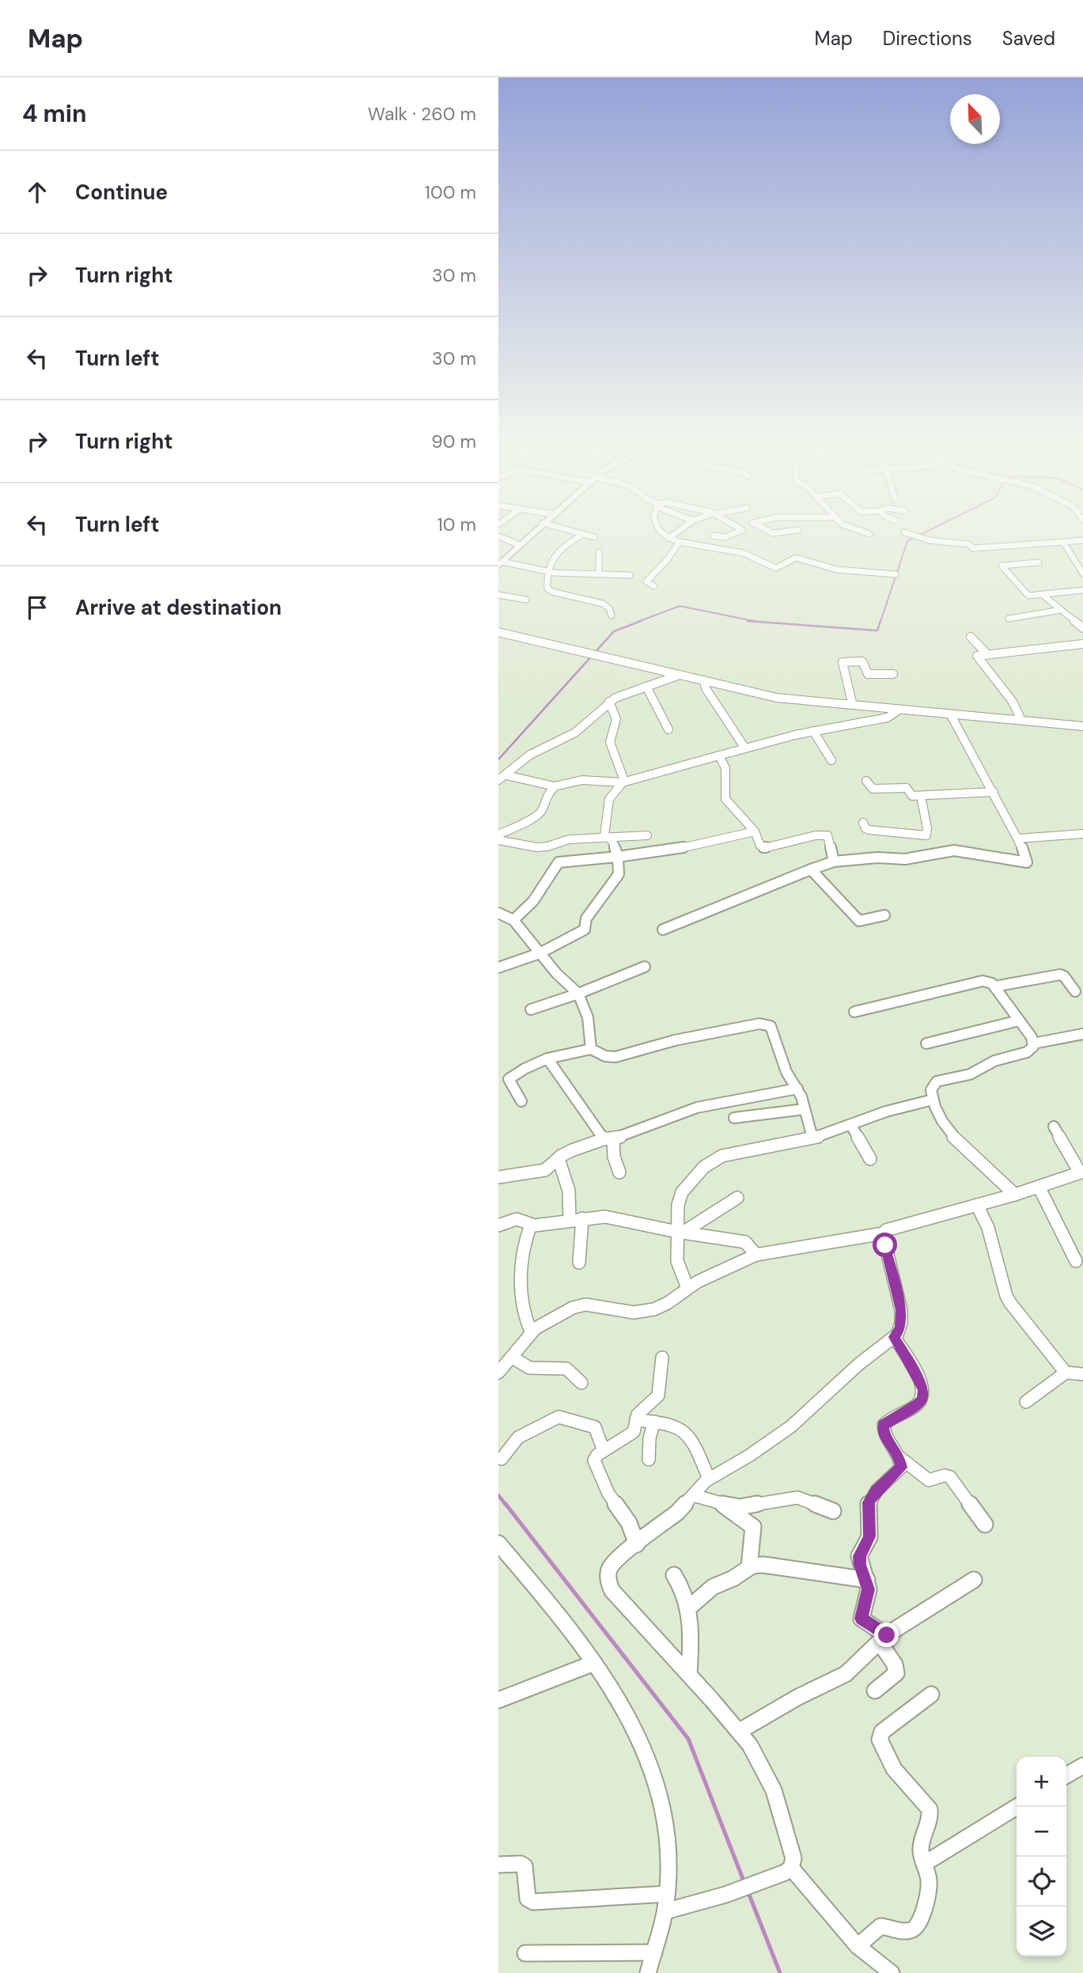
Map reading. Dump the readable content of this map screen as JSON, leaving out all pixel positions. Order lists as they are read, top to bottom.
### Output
{
  "north": "top left",
  "page": {
    "header": "Map",
    "nav": ["Map", "Directions", "Saved"],
    "heading": ["4 min", "Walk · 260 m"],
    "list": [
      ["Continue", "100 m"],
      ["Turn right", "30 m"],
      ["Turn left", "30 m"],
      ["Turn right", "90 m"],
      ["Turn left", "10 m"],
      "Arrive at destination"
    ],
    "map_buttons": ["+", "−"]
  }
}
